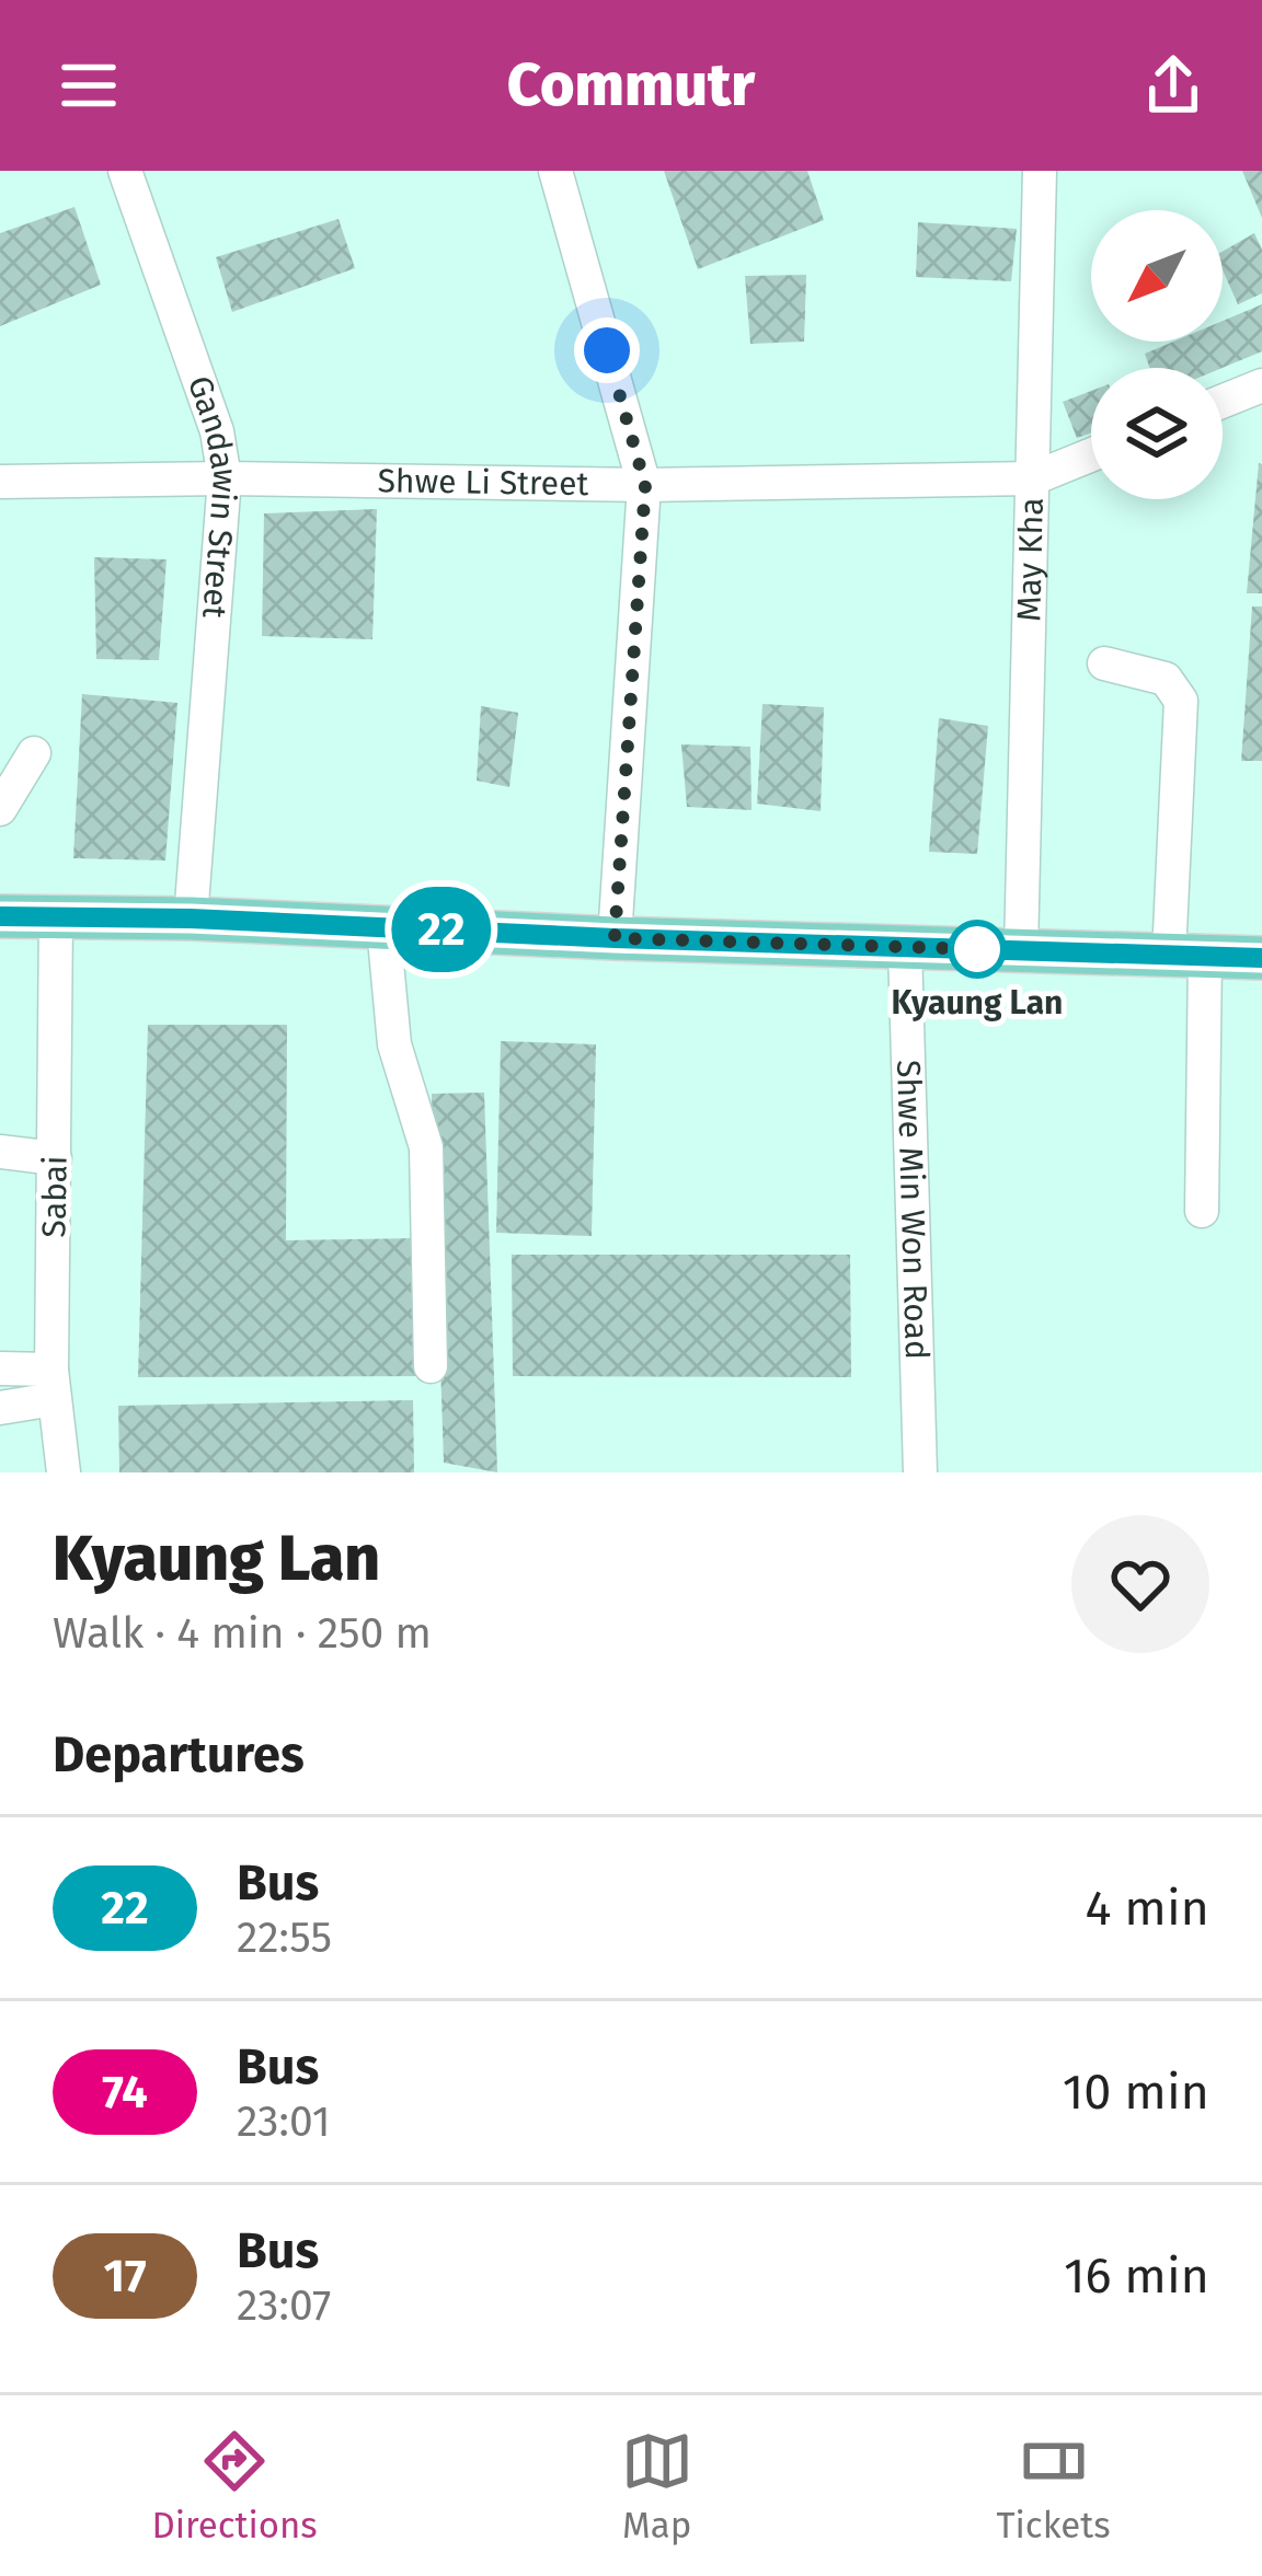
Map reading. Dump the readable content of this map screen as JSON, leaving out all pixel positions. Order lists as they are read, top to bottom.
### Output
{
  "streets": {
    "street": [
      "Shwe Li Street",
      "Gandawin Street",
      "May Kha",
      "Sabai",
      "Shwe Min Won Road"
    ]
  },
  "crossings": [
    ["Shwe Li Street", "Gandawin Street"],
    ["Shwe Li Street", "May Kha"]
  ],
  "places": ["Kyaung Lan"],
  "lines": ["bus line 22"],
  "north": "bottom left",
  "page": {
    "header": "Commutr",
    "on_map": "22",
    "heading": [
      ["Kyaung Lan", "Walk · 4 min · 250 m"],
      "Departures"
    ],
    "list": [
      {
        "mark": "22",
        "name": "Bus",
        "note": "22:55",
        "value": "4 min"
      },
      {
        "mark": "74",
        "name": "Bus",
        "note": "23:01",
        "value": "10 min"
      },
      {
        "mark": "17",
        "name": "Bus",
        "note": "23:07",
        "value": "16 min"
      }
    ],
    "tabs": ["Directions", "Map", "Tickets"]
  }
}
